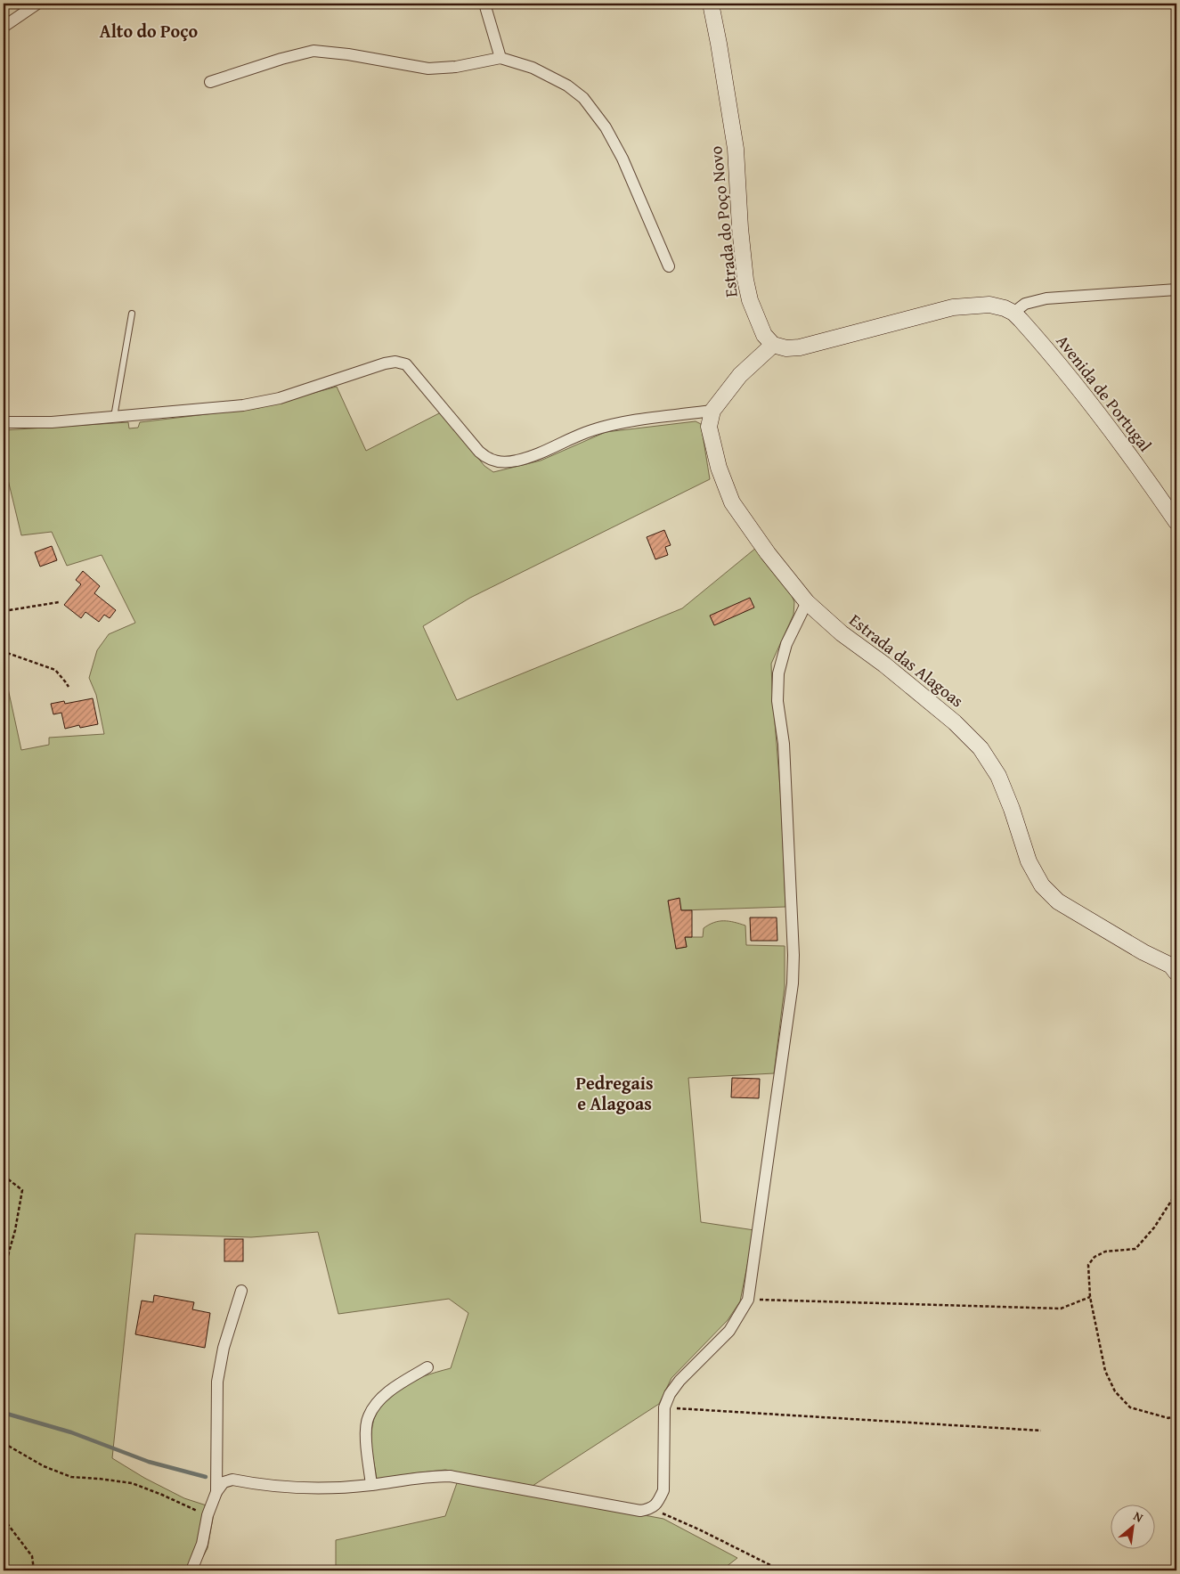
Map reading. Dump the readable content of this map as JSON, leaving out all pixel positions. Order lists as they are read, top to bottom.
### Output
{
  "streets": {
    "street": ["Estrada do Poço Novo", "Avenida de Portugal", "Estrada das Alagoas"]
  },
  "districts": ["Alto do Poço", "Pedregais e Alagoas"],
  "north": "top right"
}
